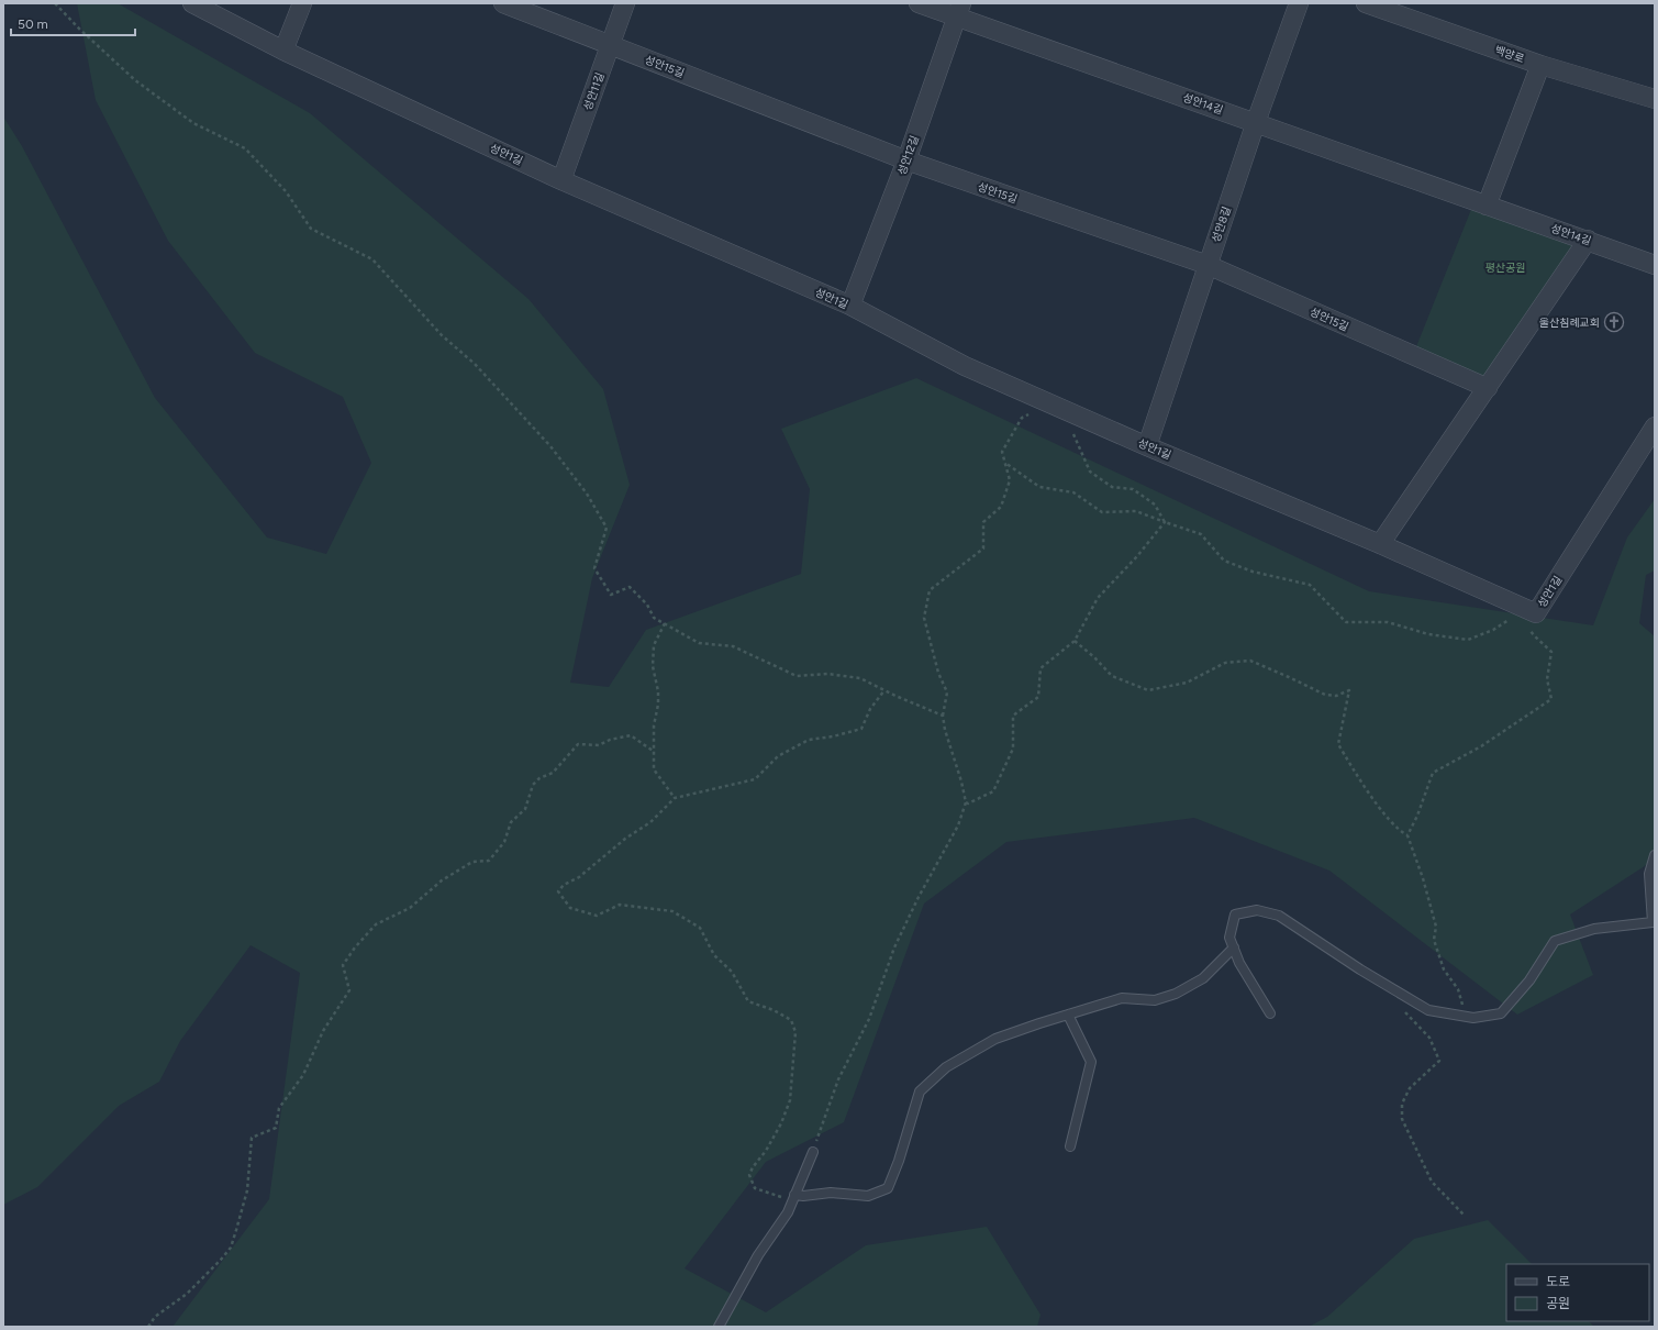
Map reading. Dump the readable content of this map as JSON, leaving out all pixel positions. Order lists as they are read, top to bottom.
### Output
{
  "streets": {
    "street": [
      "백양로",
      "성안15길",
      "성안11길",
      "성안14길",
      "성안1길",
      "성안12길",
      "성안8길"
    ]
  },
  "crossings": [
    ["성안15길", "성안11길"],
    ["성안15길", "성안12길"],
    ["성안15길", "성안8길"],
    ["성안11길", "성안1길"],
    ["성안14길", "성안12길"],
    ["성안14길", "성안8길"],
    ["성안1길", "성안12길"],
    ["성안1길", "성안8길"]
  ],
  "parks": ["평산공원"],
  "places": {
    "church": ["울산침례교회"]
  },
  "legend": ["도로", "공원"],
  "scale_bar": "50 m"
}
